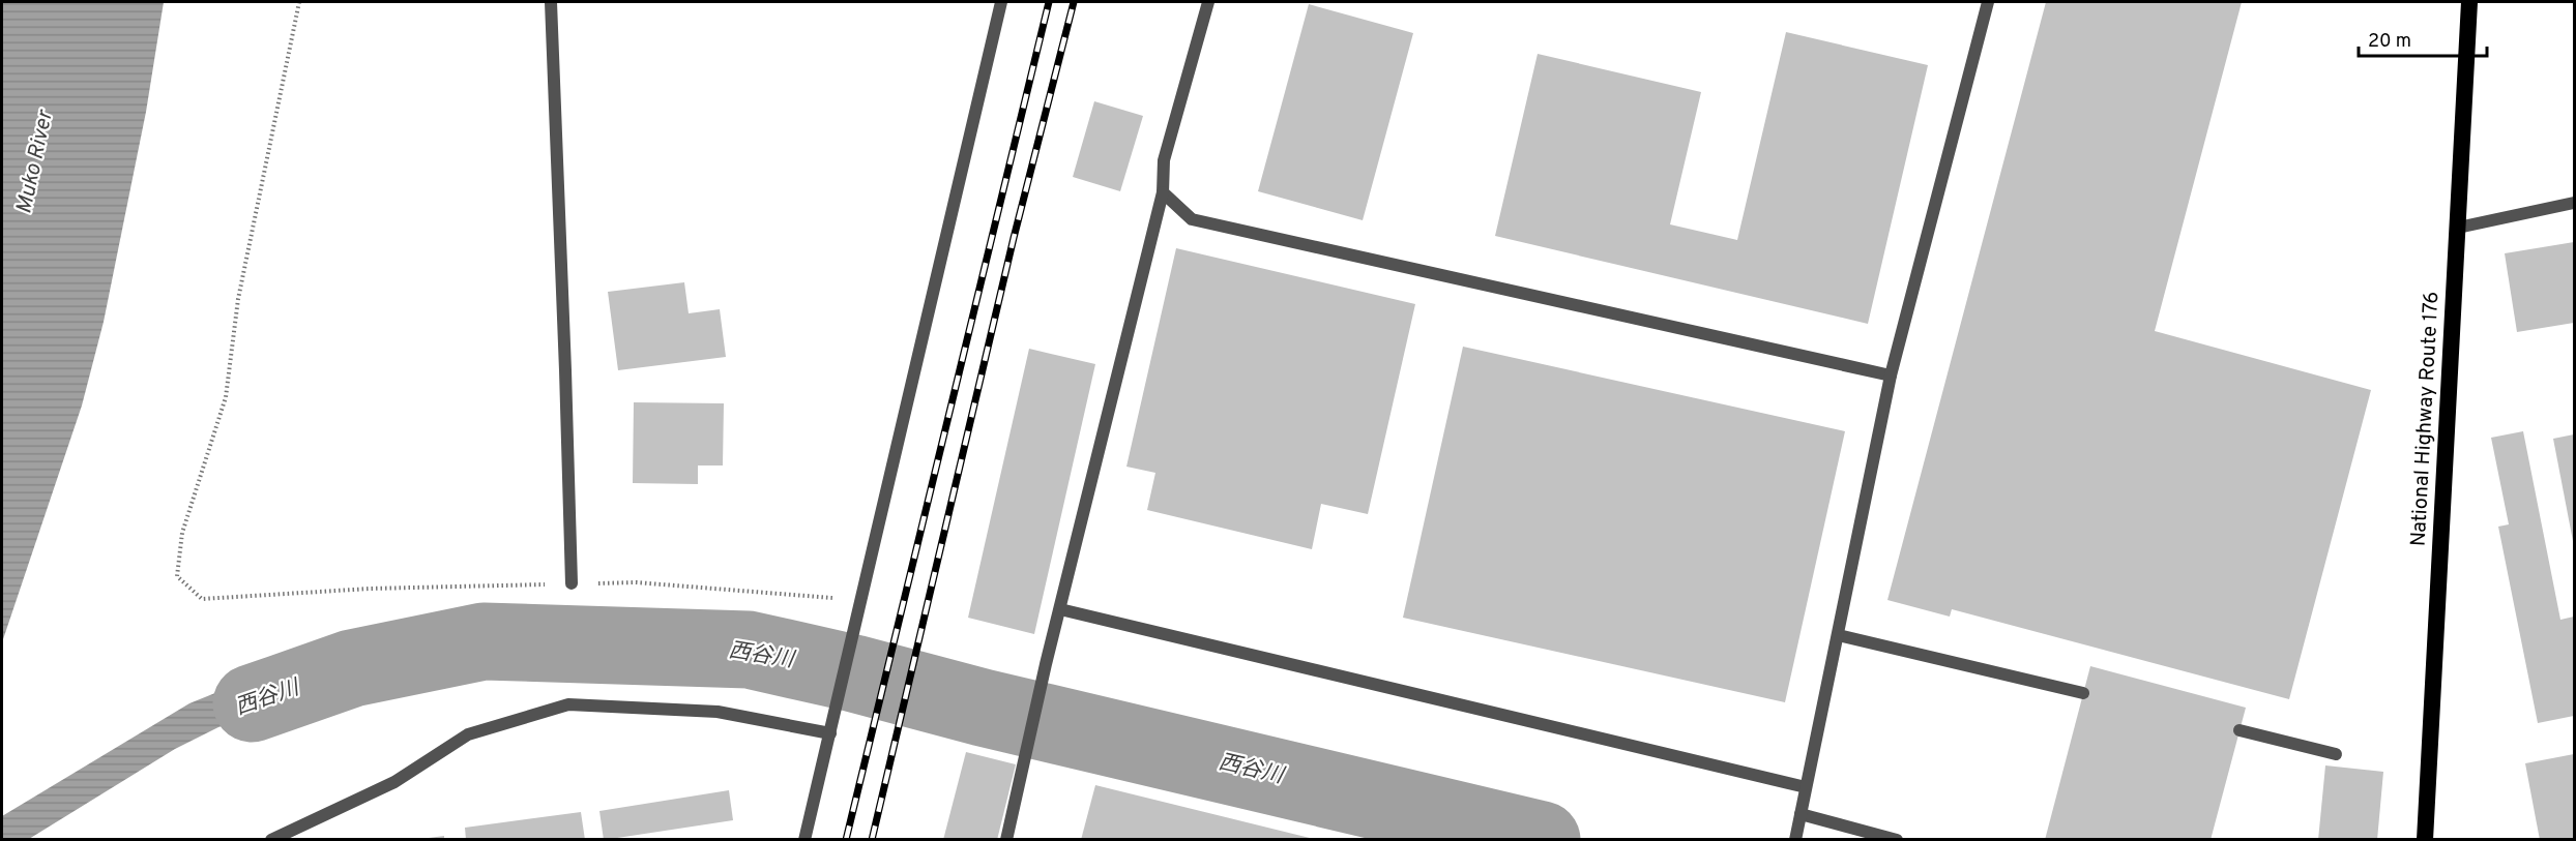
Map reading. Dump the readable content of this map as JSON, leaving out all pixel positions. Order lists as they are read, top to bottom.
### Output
{
  "streets": {
    "highway": ["National Highway Route 176"]
  },
  "water": ["Muko River", "西谷川"],
  "scale_bar": "20 m"
}
